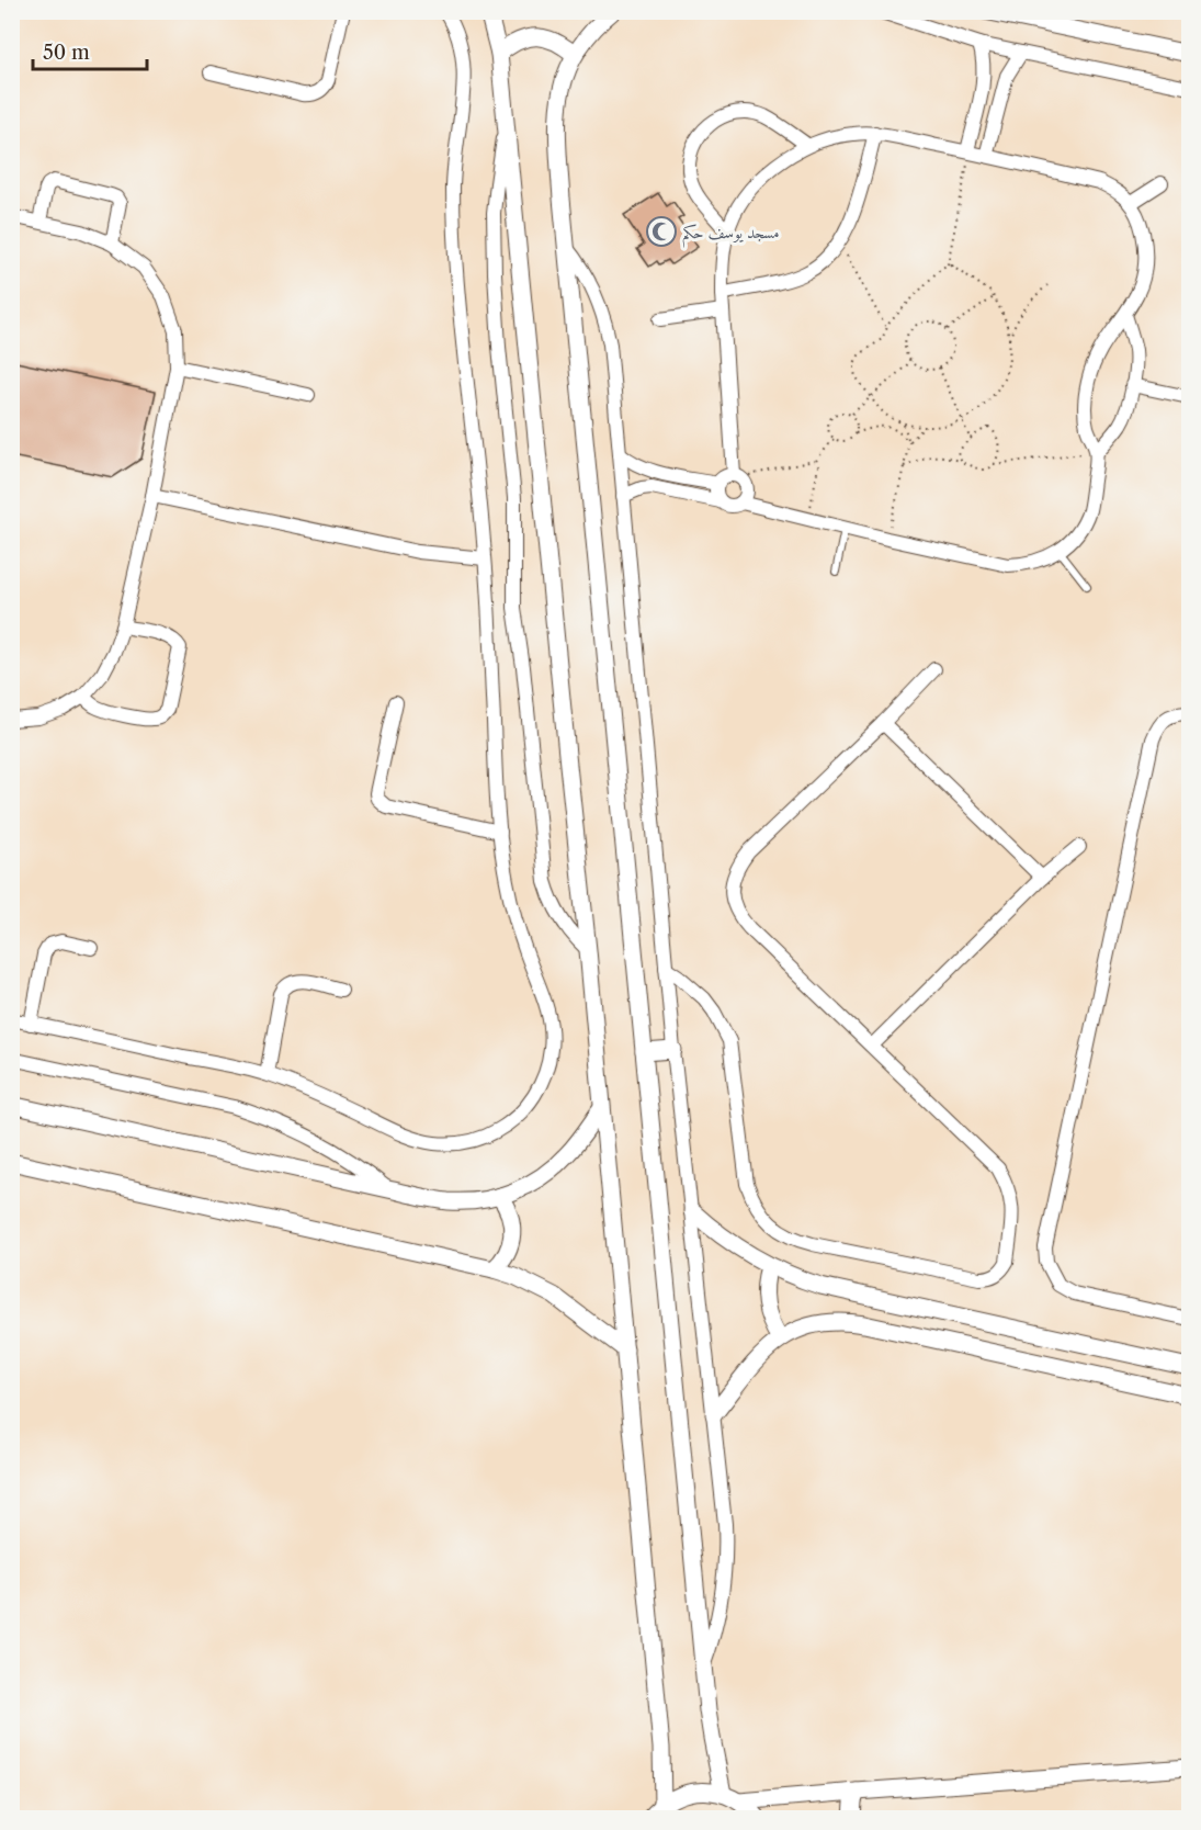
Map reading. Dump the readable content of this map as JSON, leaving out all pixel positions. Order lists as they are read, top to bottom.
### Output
{
  "places": {
    "mosque": ["مسجد يوسف حكم"]
  },
  "scale_bar": "50 m"
}
